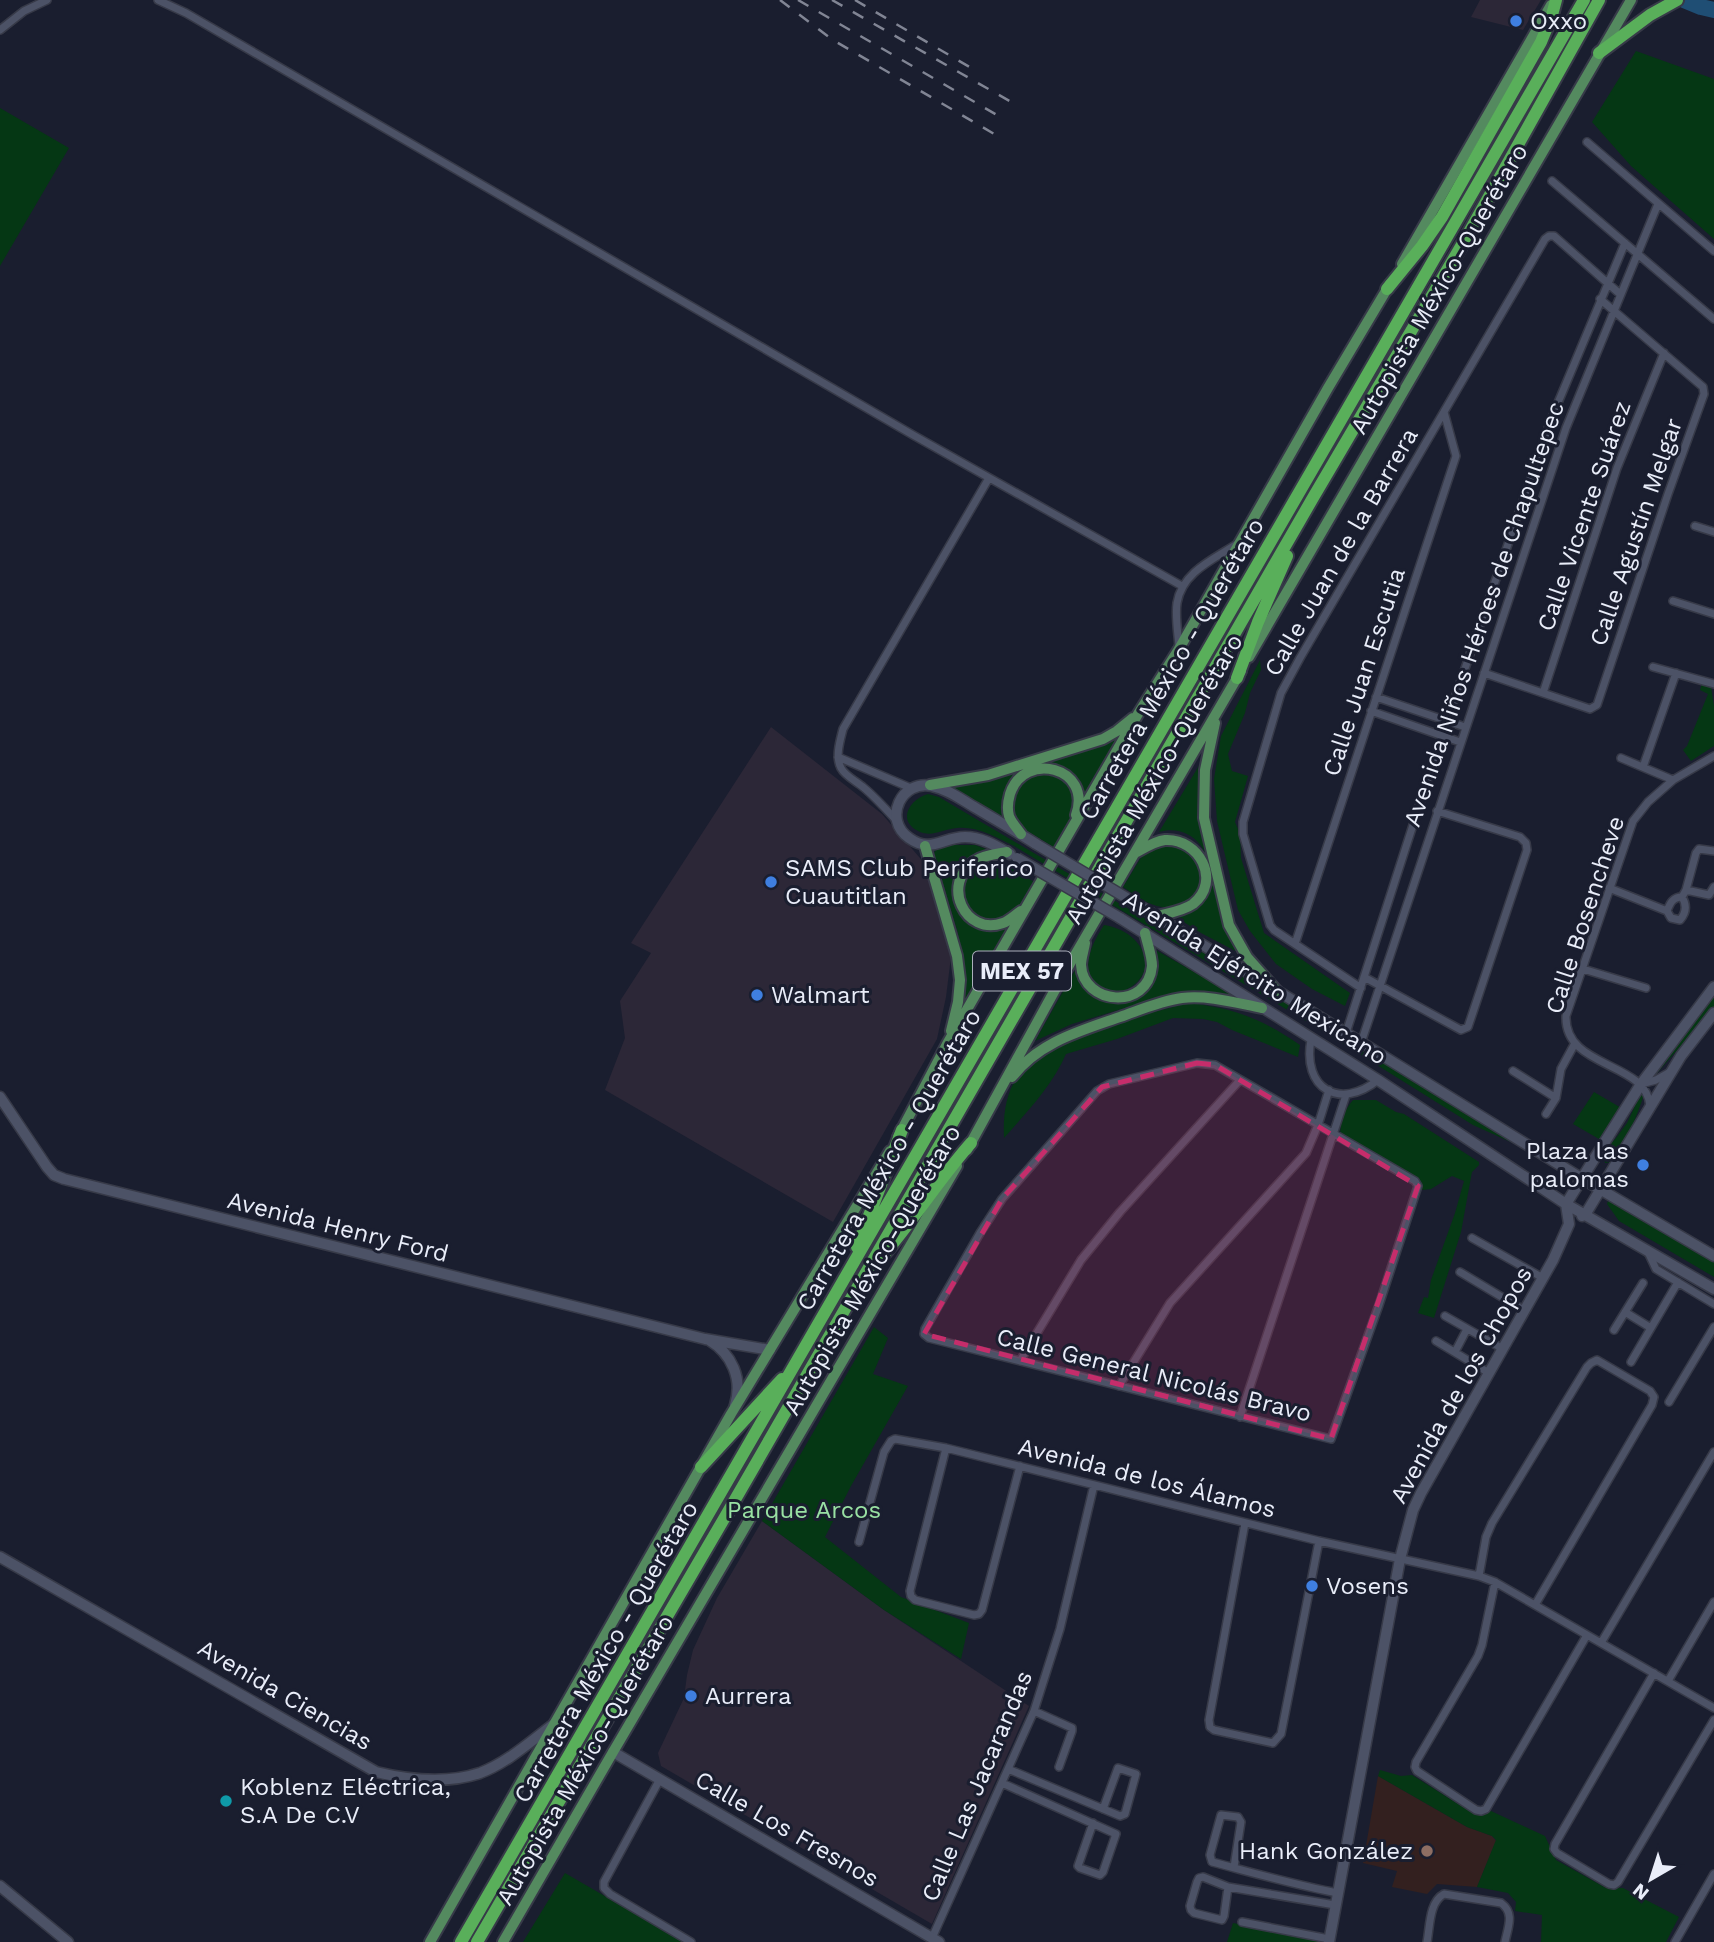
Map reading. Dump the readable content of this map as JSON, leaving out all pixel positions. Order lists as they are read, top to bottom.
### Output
{
  "streets": {
    "highway": ["Carretera México - Querétaro", "MEX 57"],
    "main road": ["Autopista México-Querétaro"],
    "street": [
      "Calle Vicente Suárez",
      "Calle Agustín Melgar",
      "Calle Juan de la Barrera",
      "Avenida Niños Héroes de Chapultepec",
      "Calle Juan Escutia",
      "Calle Bosencheve",
      "Avenida Ejército Mexicano",
      "Avenida Henry Ford",
      "Calle General Nicolás Bravo",
      "Avenida de los Chopos",
      "Avenida de los Álamos",
      "Avenida Ciencias",
      "Calle Las Jacarandas",
      "Calle Los Fresnos"
    ]
  },
  "crossings": [
    ["Autopista México-Querétaro", "Avenida Henry Ford"],
    ["Autopista México-Querétaro", "Avenida Ciencias"],
    ["Autopista México-Querétaro", "Calle Los Fresnos"],
    ["Calle Vicente Suárez", "Calle Agustín Melgar"],
    ["Calle Agustín Melgar", "Avenida Niños Héroes de Chapultepec"],
    ["Calle Juan de la Barrera", "Avenida Niños Héroes de Chapultepec"],
    ["Calle Juan de la Barrera", "Calle Juan Escutia"],
    ["Avenida Niños Héroes de Chapultepec", "Avenida Ejército Mexicano"],
    ["Avenida de los Chopos", "Avenida de los Álamos"],
    ["Avenida de los Álamos", "Calle Las Jacarandas"],
    ["Calle Las Jacarandas", "Calle Los Fresnos"]
  ],
  "parks": ["Parque Arcos"],
  "places": [
    "Oxxo",
    "SAMS Club Periferico Cuautitlan",
    "Walmart",
    "Plaza las palomas",
    "Vosens",
    "Aurrera",
    "Koblenz Eléctrica, S.A De C.V",
    "Hank González"
  ],
  "north": "bottom left"
}
